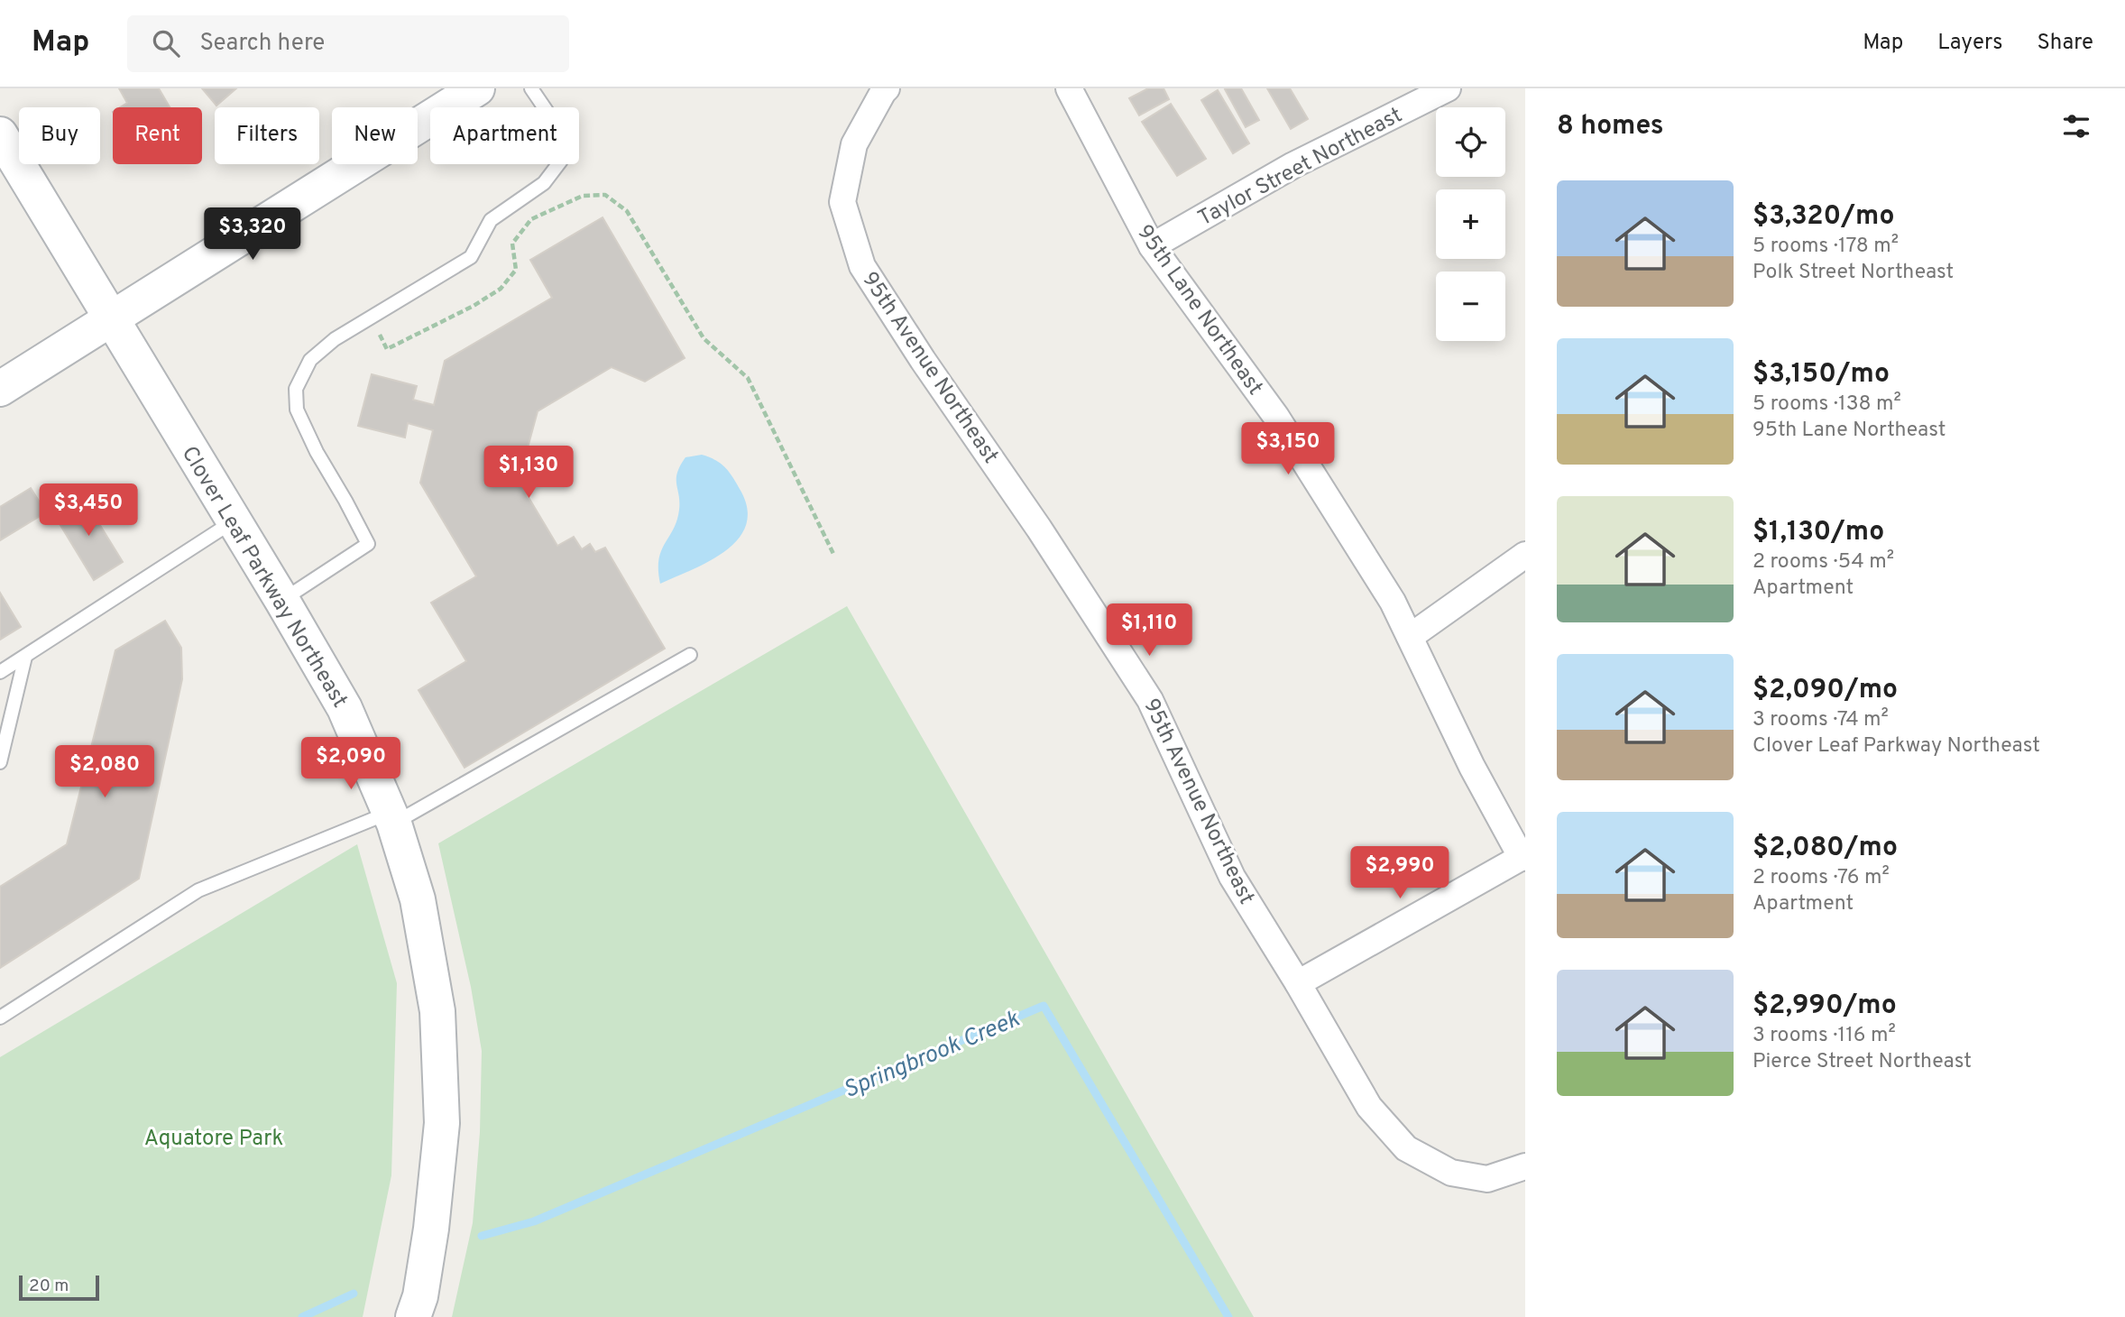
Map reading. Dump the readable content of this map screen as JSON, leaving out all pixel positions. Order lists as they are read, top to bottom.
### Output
{
  "streets": {
    "street": [
      "Taylor Street Northeast",
      "95th Lane Northeast",
      "95th Avenue Northeast",
      "Clover Leaf Parkway Northeast"
    ]
  },
  "crossings": [
    ["Taylor Street Northeast", "95th Lane Northeast"]
  ],
  "water": ["Springbrook Creek"],
  "parks": ["Aquatore Park"],
  "scale_bar": "20 m",
  "page": {
    "header": "Map",
    "search": "Search here",
    "nav": ["Map", "Layers", "Share"],
    "heading": "8 homes",
    "map_buttons": ["+", "−"],
    "chip": [
      "Buy",
      "Rent",
      "Filters",
      "New",
      "Apartment"
    ],
    "list": [
      {
        "name": "$3,320/mo",
        "note": "5 rooms · 178 m² · Polk Street Northeast"
      },
      {
        "name": "$3,150/mo",
        "note": "5 rooms · 138 m² · 95th Lane Northeast"
      },
      {
        "name": "$1,130/mo",
        "note": "2 rooms · 54 m² · Apartment"
      },
      {
        "name": "$2,090/mo",
        "note": "3 rooms · 74 m² · Clover Leaf Parkway Northeast"
      },
      {
        "name": "$2,080/mo",
        "note": "2 rooms · 76 m² · Apartment"
      },
      {
        "name": "$2,990/mo",
        "note": "3 rooms · 116 m² · Pierce Street Northeast"
      }
    ],
    "price": [
      "$3,320",
      "$3,150",
      "$1,130",
      "$3,450",
      "$1,110",
      "$2,090",
      "$2,080",
      "$2,990"
    ],
    "scale": "20 m"
  }
}
